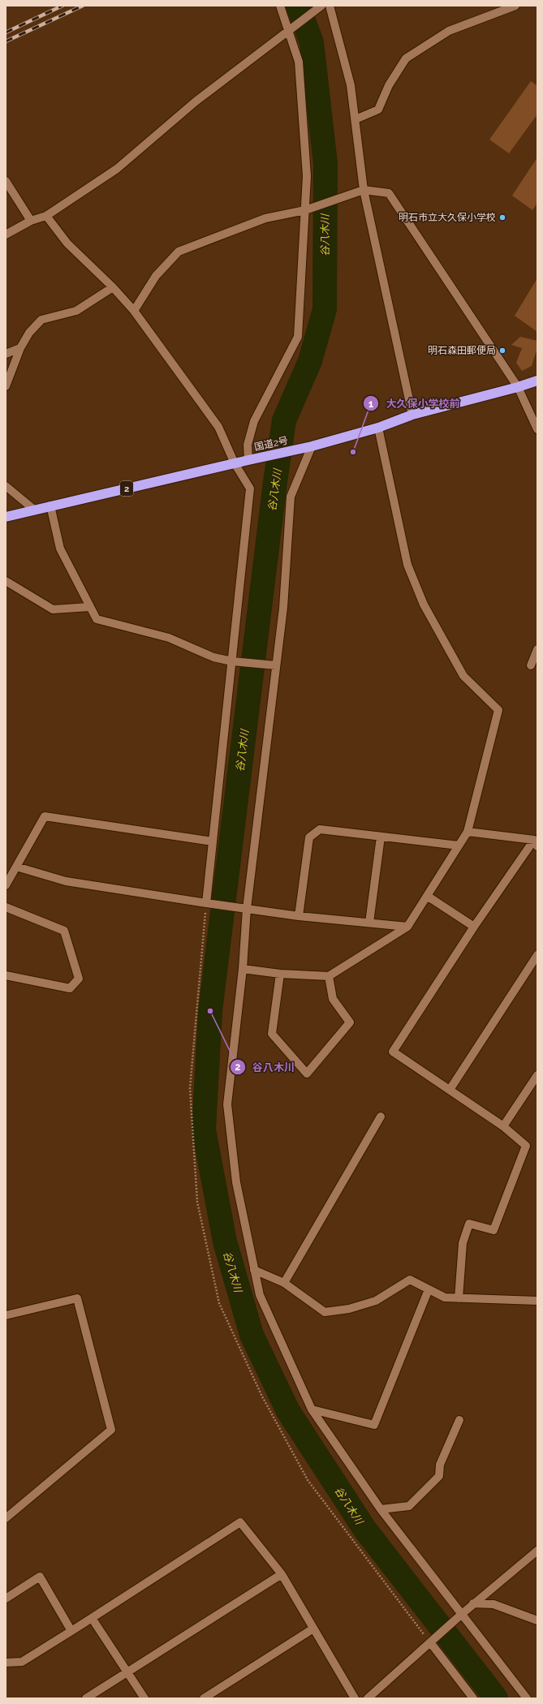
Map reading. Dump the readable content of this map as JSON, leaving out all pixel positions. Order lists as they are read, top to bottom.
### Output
{
  "streets": {
    "highway": ["国道2号", "2"]
  },
  "water": ["谷八木川"],
  "places": [
    "明石市立大久保小学校",
    "明石森田郵便局",
    "大久保小学校前",
    "谷八木川"
  ]
}
